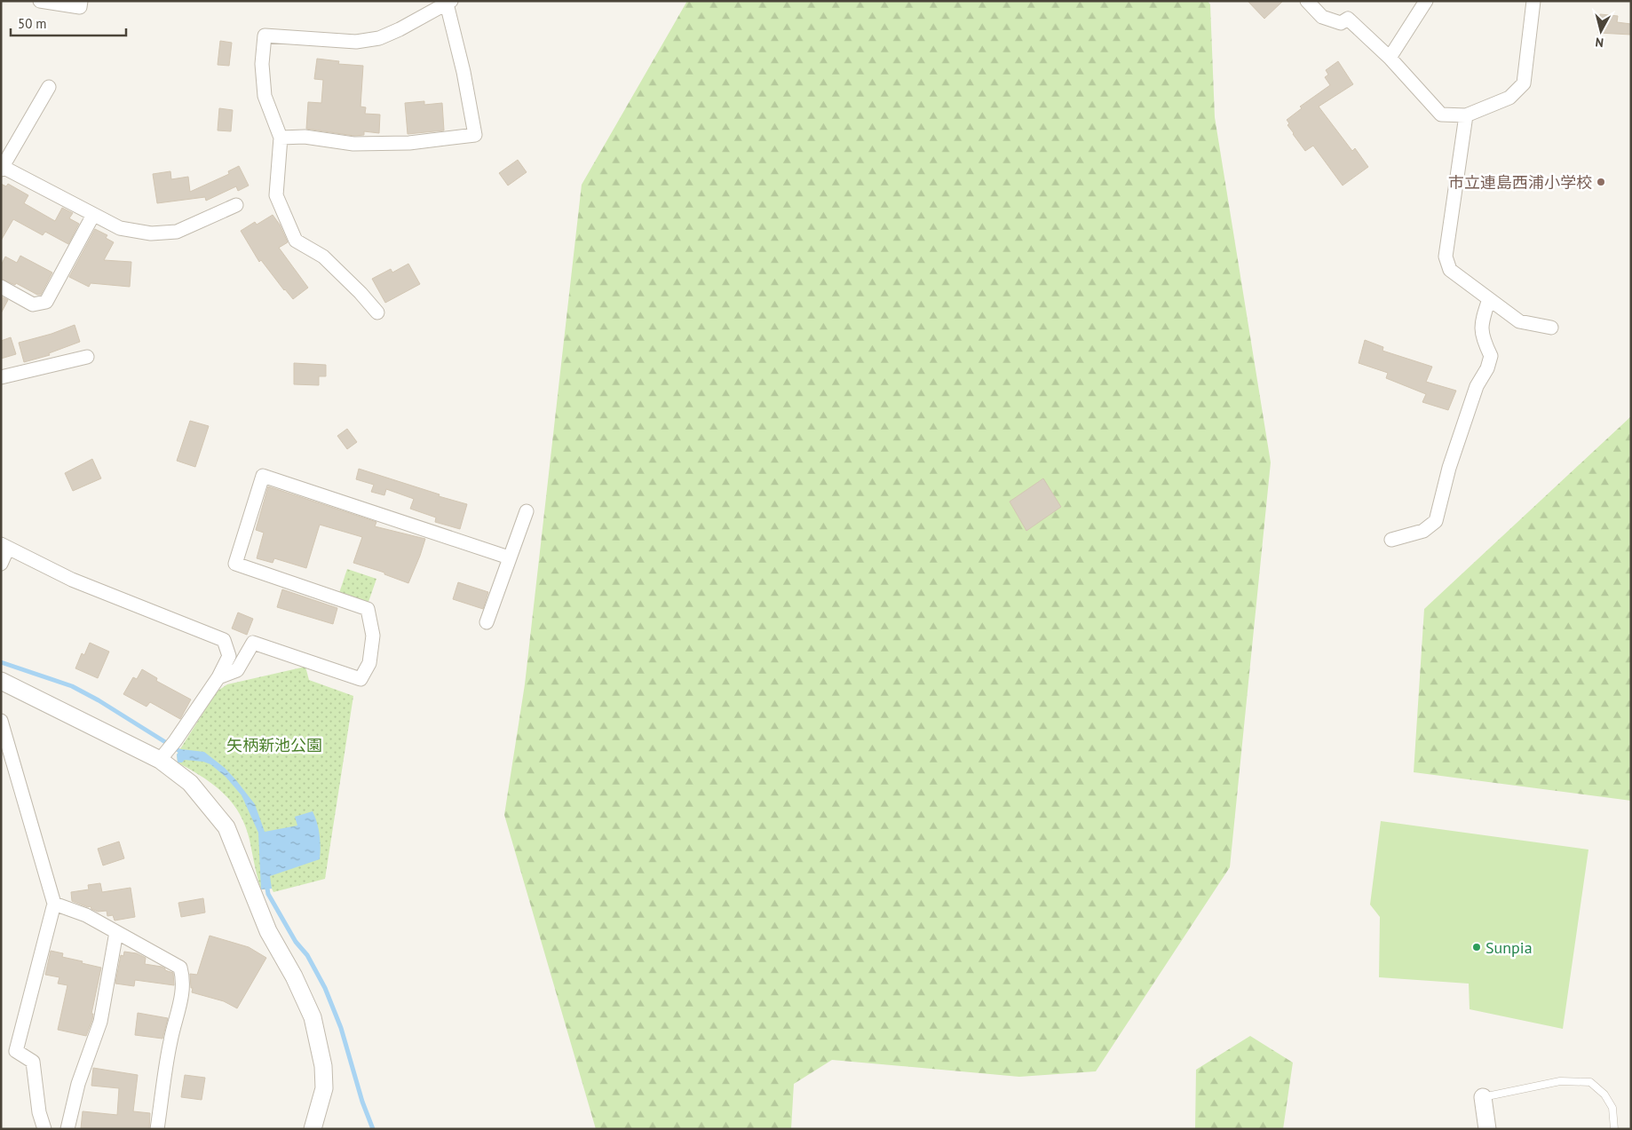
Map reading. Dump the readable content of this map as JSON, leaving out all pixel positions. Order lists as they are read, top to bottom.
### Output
{
  "parks": ["矢柄新池公園"],
  "places": ["市立連島西浦小学校", "Sunpia"],
  "scale_bar": "50 m",
  "north": "bottom"
}
